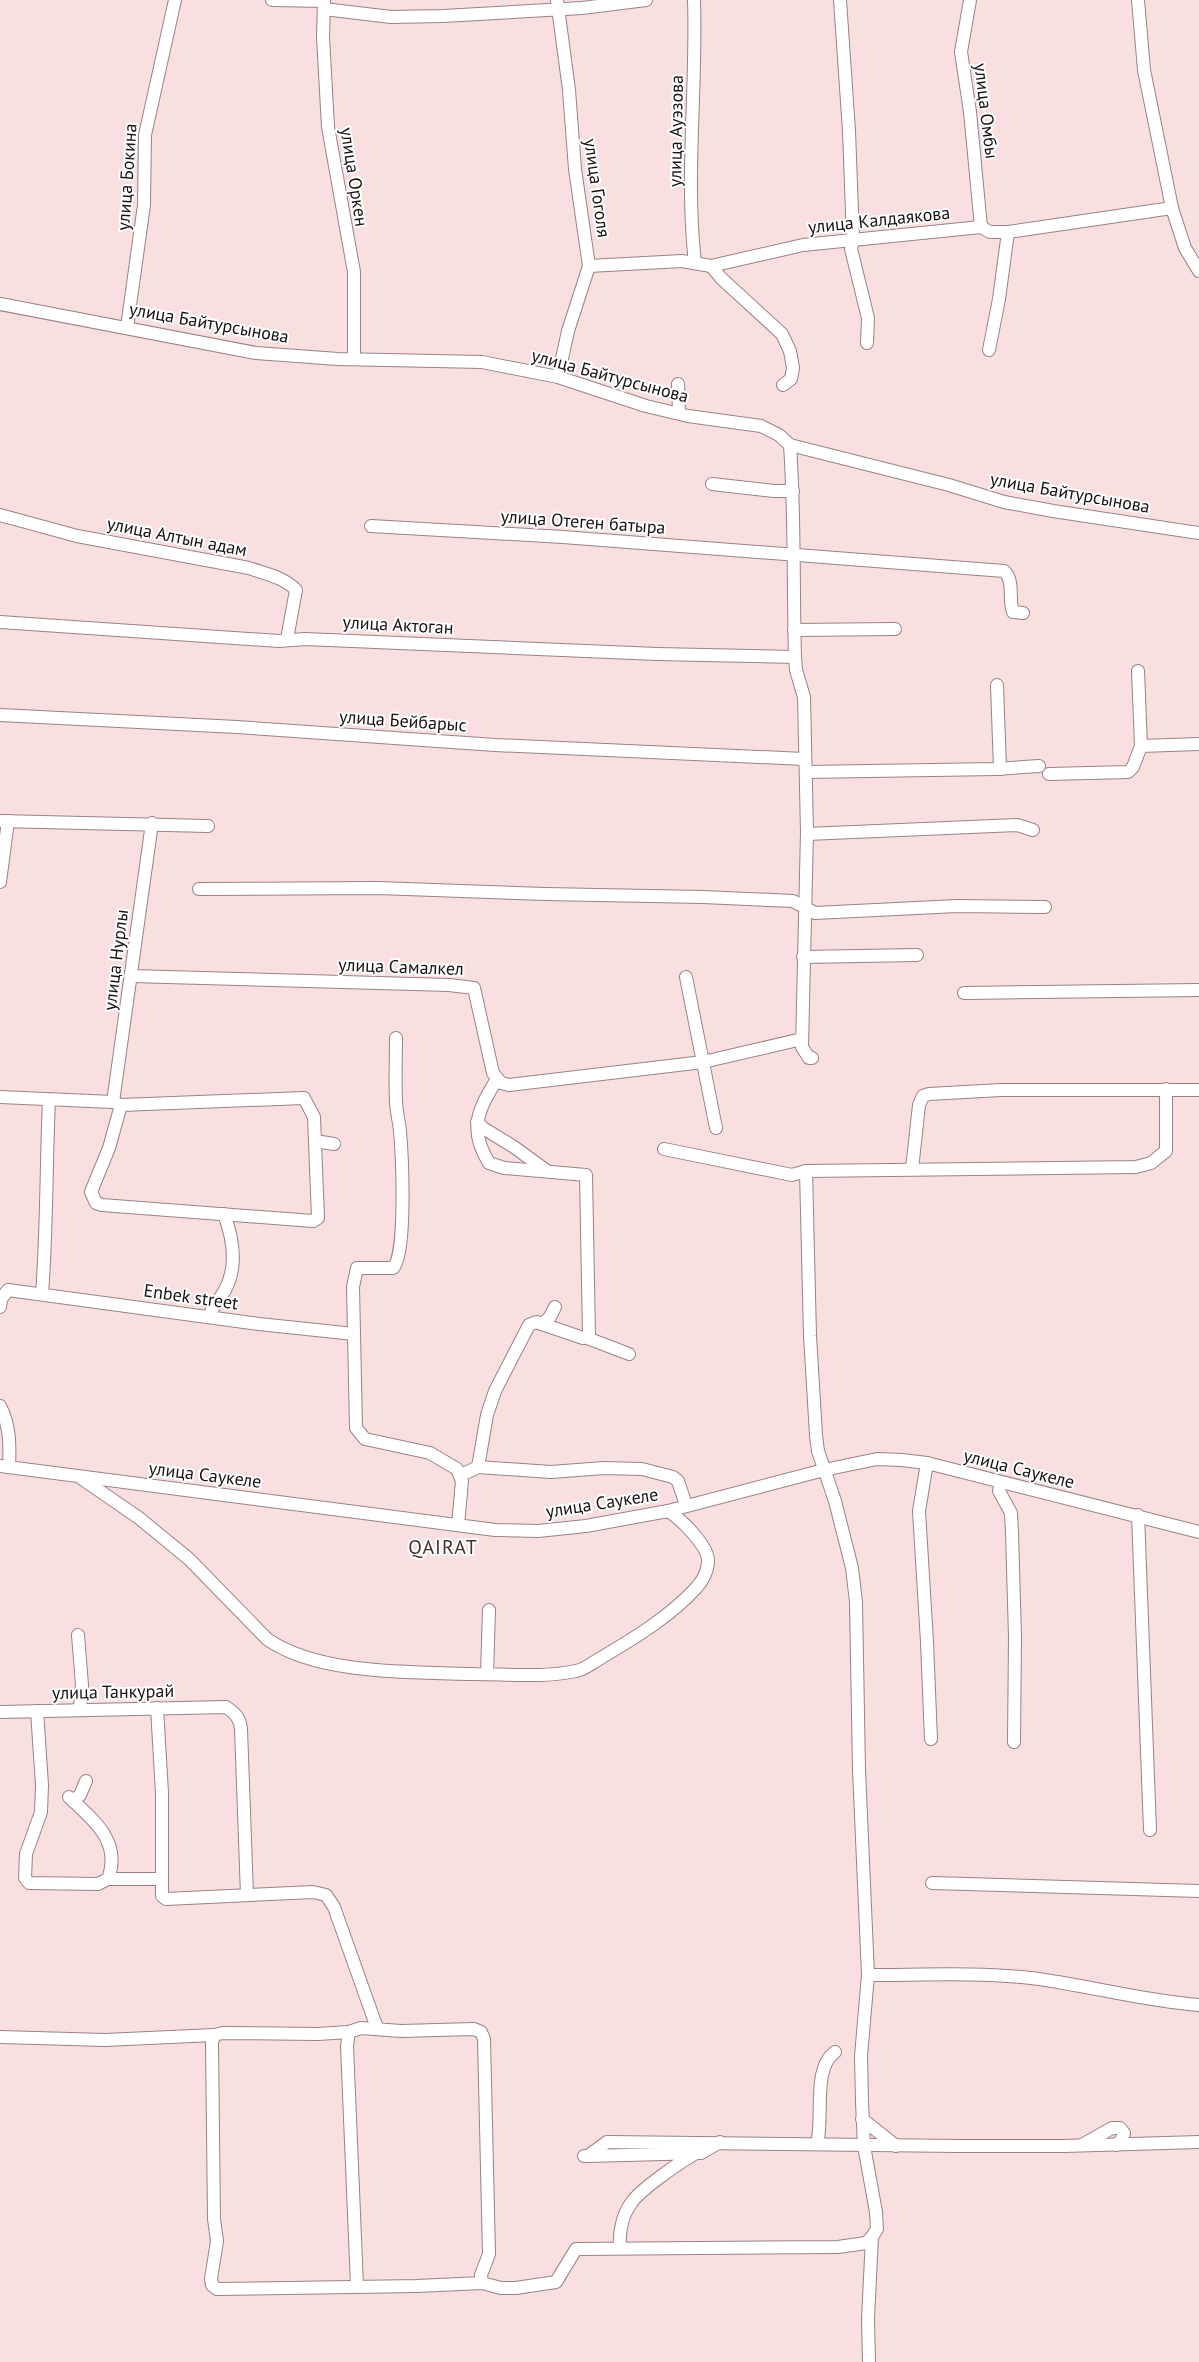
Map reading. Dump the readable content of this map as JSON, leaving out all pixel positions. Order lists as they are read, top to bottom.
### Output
{
  "streets": {
    "street": [
      "улица Омбы",
      "улица Ауэзова",
      "улица Бокина",
      "улица Оркен",
      "улица Гоголя",
      "улица Калдаякова",
      "улица Байтурсынова",
      "улица Отеген батыра",
      "улица Алтын адам",
      "улица Актоган",
      "улица Бейбарыс",
      "улица Нурлы",
      "улица Самалкел",
      "Enbek street",
      "улица Саукеле",
      "улица Танкурай"
    ]
  },
  "crossings": [
    ["улица Омбы", "улица Калдаякова"],
    ["улица Ауэзова", "улица Калдаякова"],
    ["улица Бокина", "улица Байтурсынова"],
    ["улица Оркен", "улица Байтурсынова"],
    ["улица Гоголя", "улица Калдаякова"],
    ["улица Гоголя", "улица Байтурсынова"],
    ["улица Алтын адам", "улица Актоган"],
    ["улица Нурлы", "улица Самалкел"]
  ],
  "districts": ["QAIRAT"]
}
